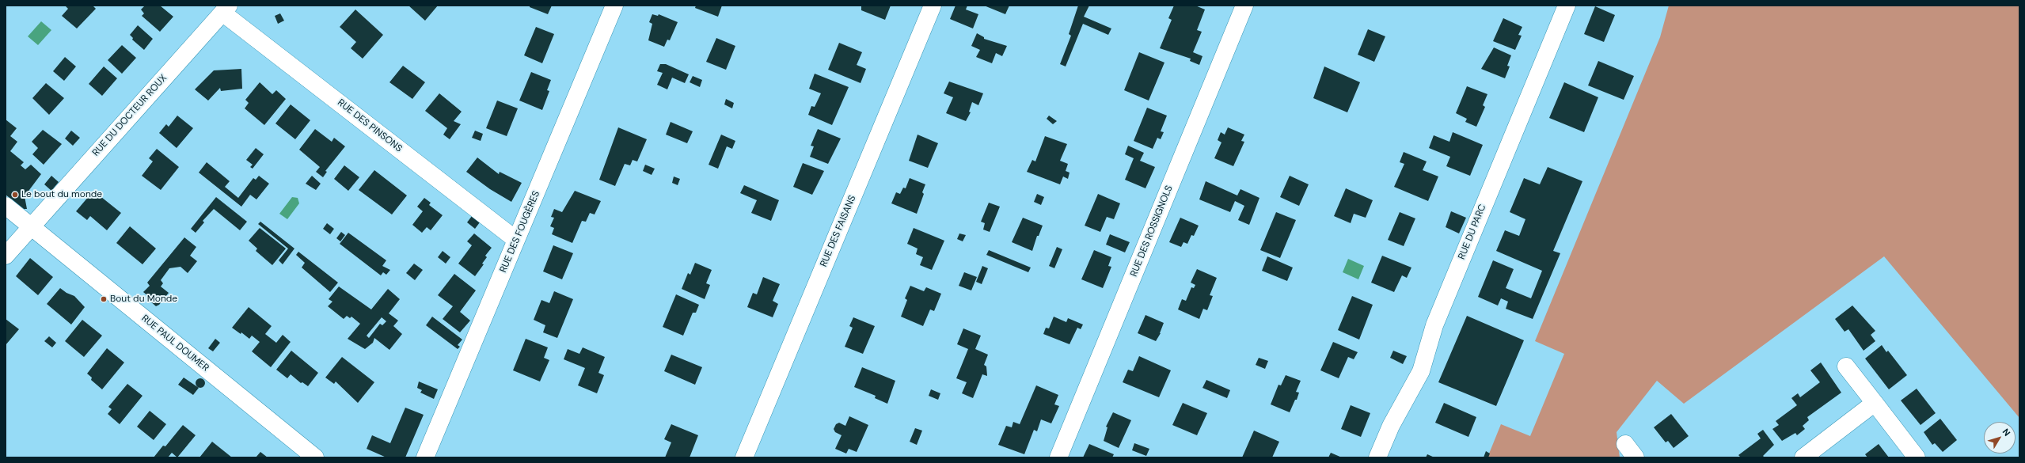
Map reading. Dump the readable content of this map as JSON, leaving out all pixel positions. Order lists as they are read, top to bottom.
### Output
{
  "streets": {
    "street": [
      "RUE DU DOCTEUR ROUX",
      "RUE DES PINSONS",
      "RUE DES FAISANS",
      "RUE DES ROSSIGNOLS",
      "RUE DES FOUGÈRES",
      "RUE DU PARC",
      "RUE PAUL DOUMER"
    ]
  },
  "crossings": [
    ["RUE DU DOCTEUR ROUX", "RUE DES PINSONS"],
    ["RUE DU DOCTEUR ROUX", "RUE PAUL DOUMER"],
    ["RUE DES PINSONS", "RUE DES FOUGÈRES"]
  ],
  "places": ["Le bout du monde", "Bout du Monde"],
  "north": "top right"
}
